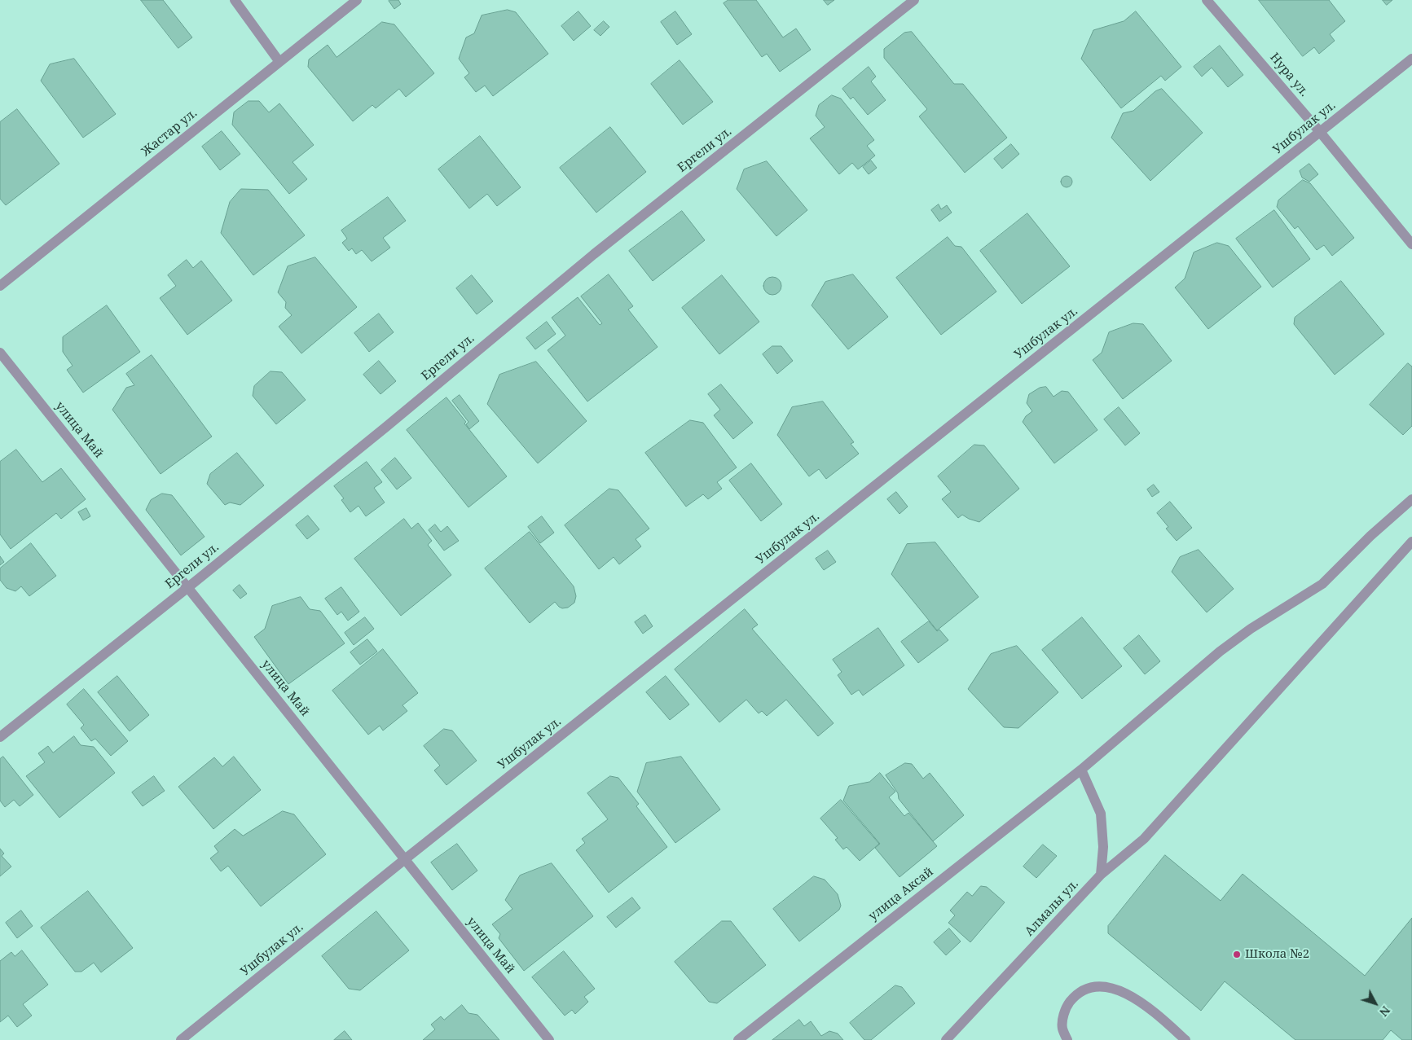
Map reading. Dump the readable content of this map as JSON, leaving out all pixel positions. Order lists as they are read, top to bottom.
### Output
{
  "streets": {
    "street": [
      "Нура ул.",
      "Ушбулак ул.",
      "Жастар ул.",
      "Ергели ул.",
      "улица Май",
      "улица Аксай",
      "Алмалы ул."
    ]
  },
  "crossings": [
    ["Нура ул.", "Ушбулак ул."],
    ["Ушбулак ул.", "улица Май"],
    ["Ергели ул.", "улица Май"]
  ],
  "places": ["Школа №2"],
  "north": "bottom right"
}
